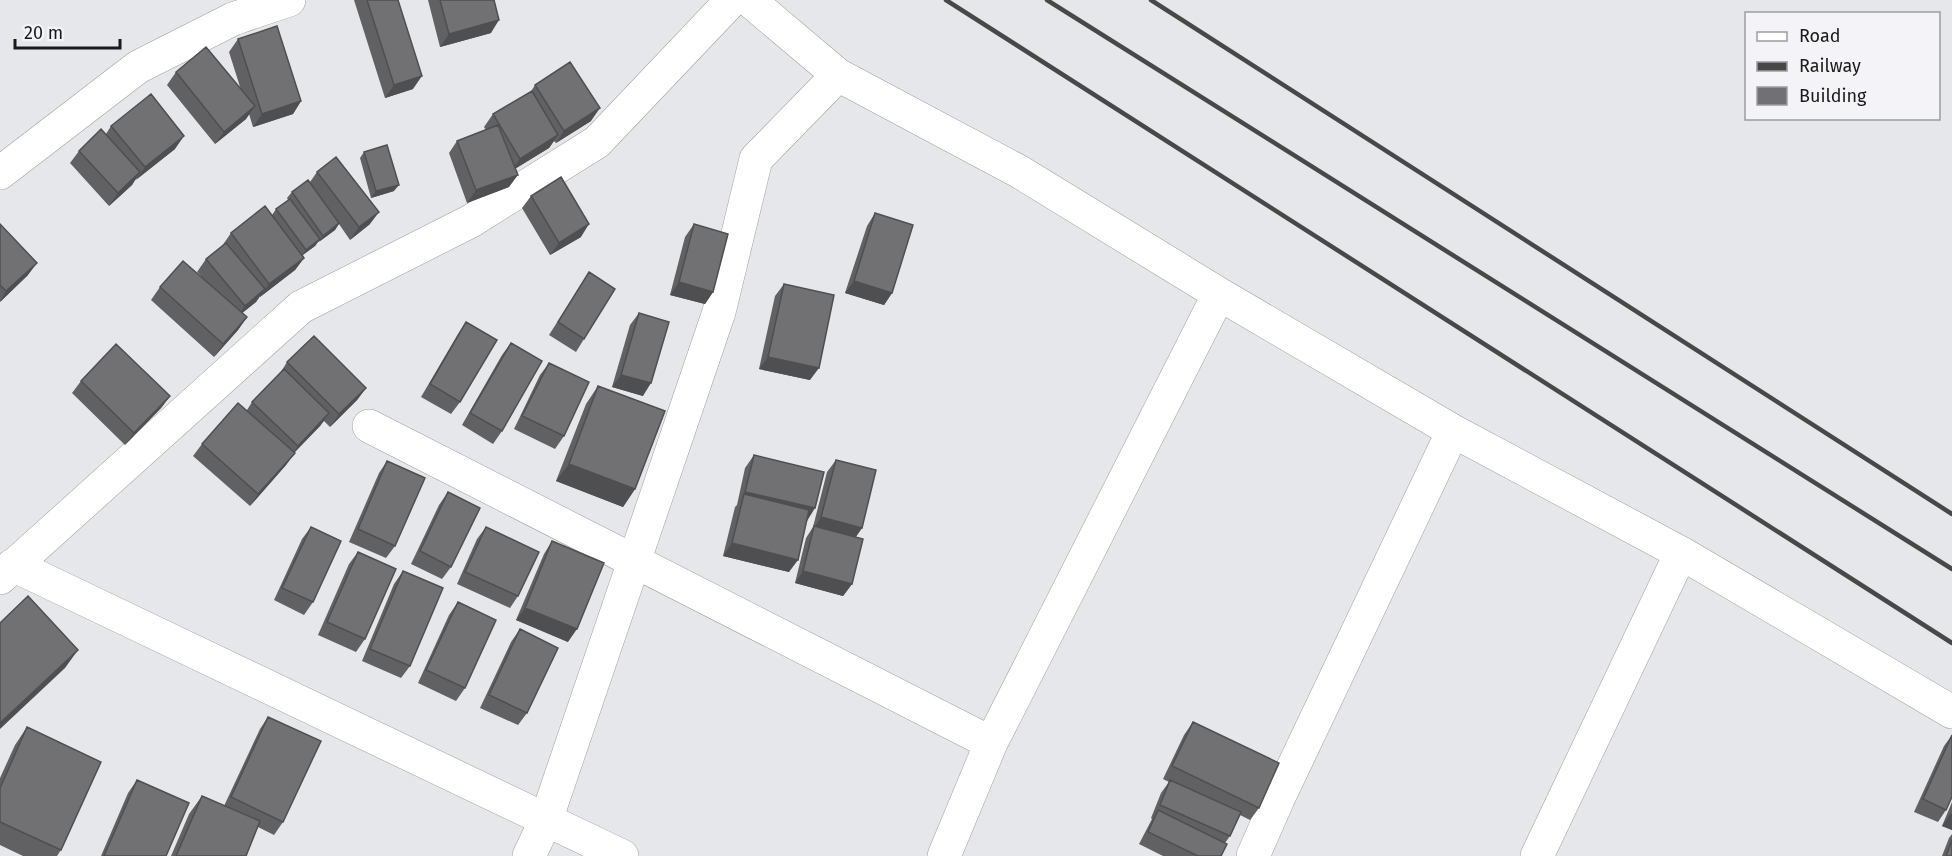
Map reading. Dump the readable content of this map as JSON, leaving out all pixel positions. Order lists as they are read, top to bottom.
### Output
{
  "legend": ["Road", "Railway", "Building"],
  "scale_bar": "20 m"
}
